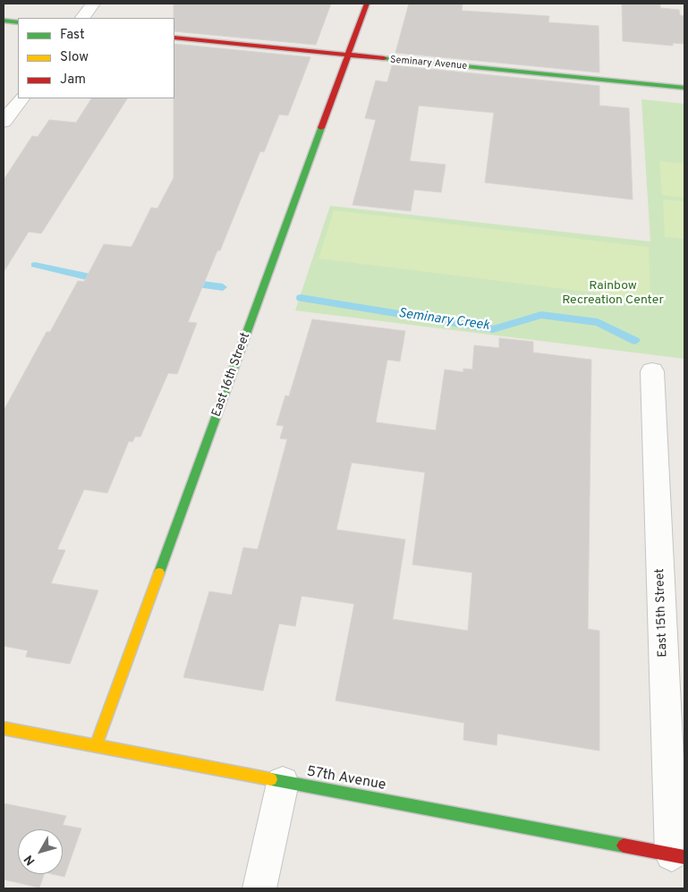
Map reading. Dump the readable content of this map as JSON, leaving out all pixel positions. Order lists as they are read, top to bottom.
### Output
{
  "streets": {
    "street": [
      "Seminary Avenue",
      "East 16th Street",
      "East 15th Street",
      "57th Avenue"
    ]
  },
  "crossings": [
    ["Seminary Avenue", "East 16th Street"],
    ["East 16th Street", "57th Avenue"],
    ["East 15th Street", "57th Avenue"]
  ],
  "water": ["Seminary Creek"],
  "parks": ["Rainbow Recreation Center"],
  "legend": ["Fast", "Slow", "Jam"],
  "north": "bottom left"
}
